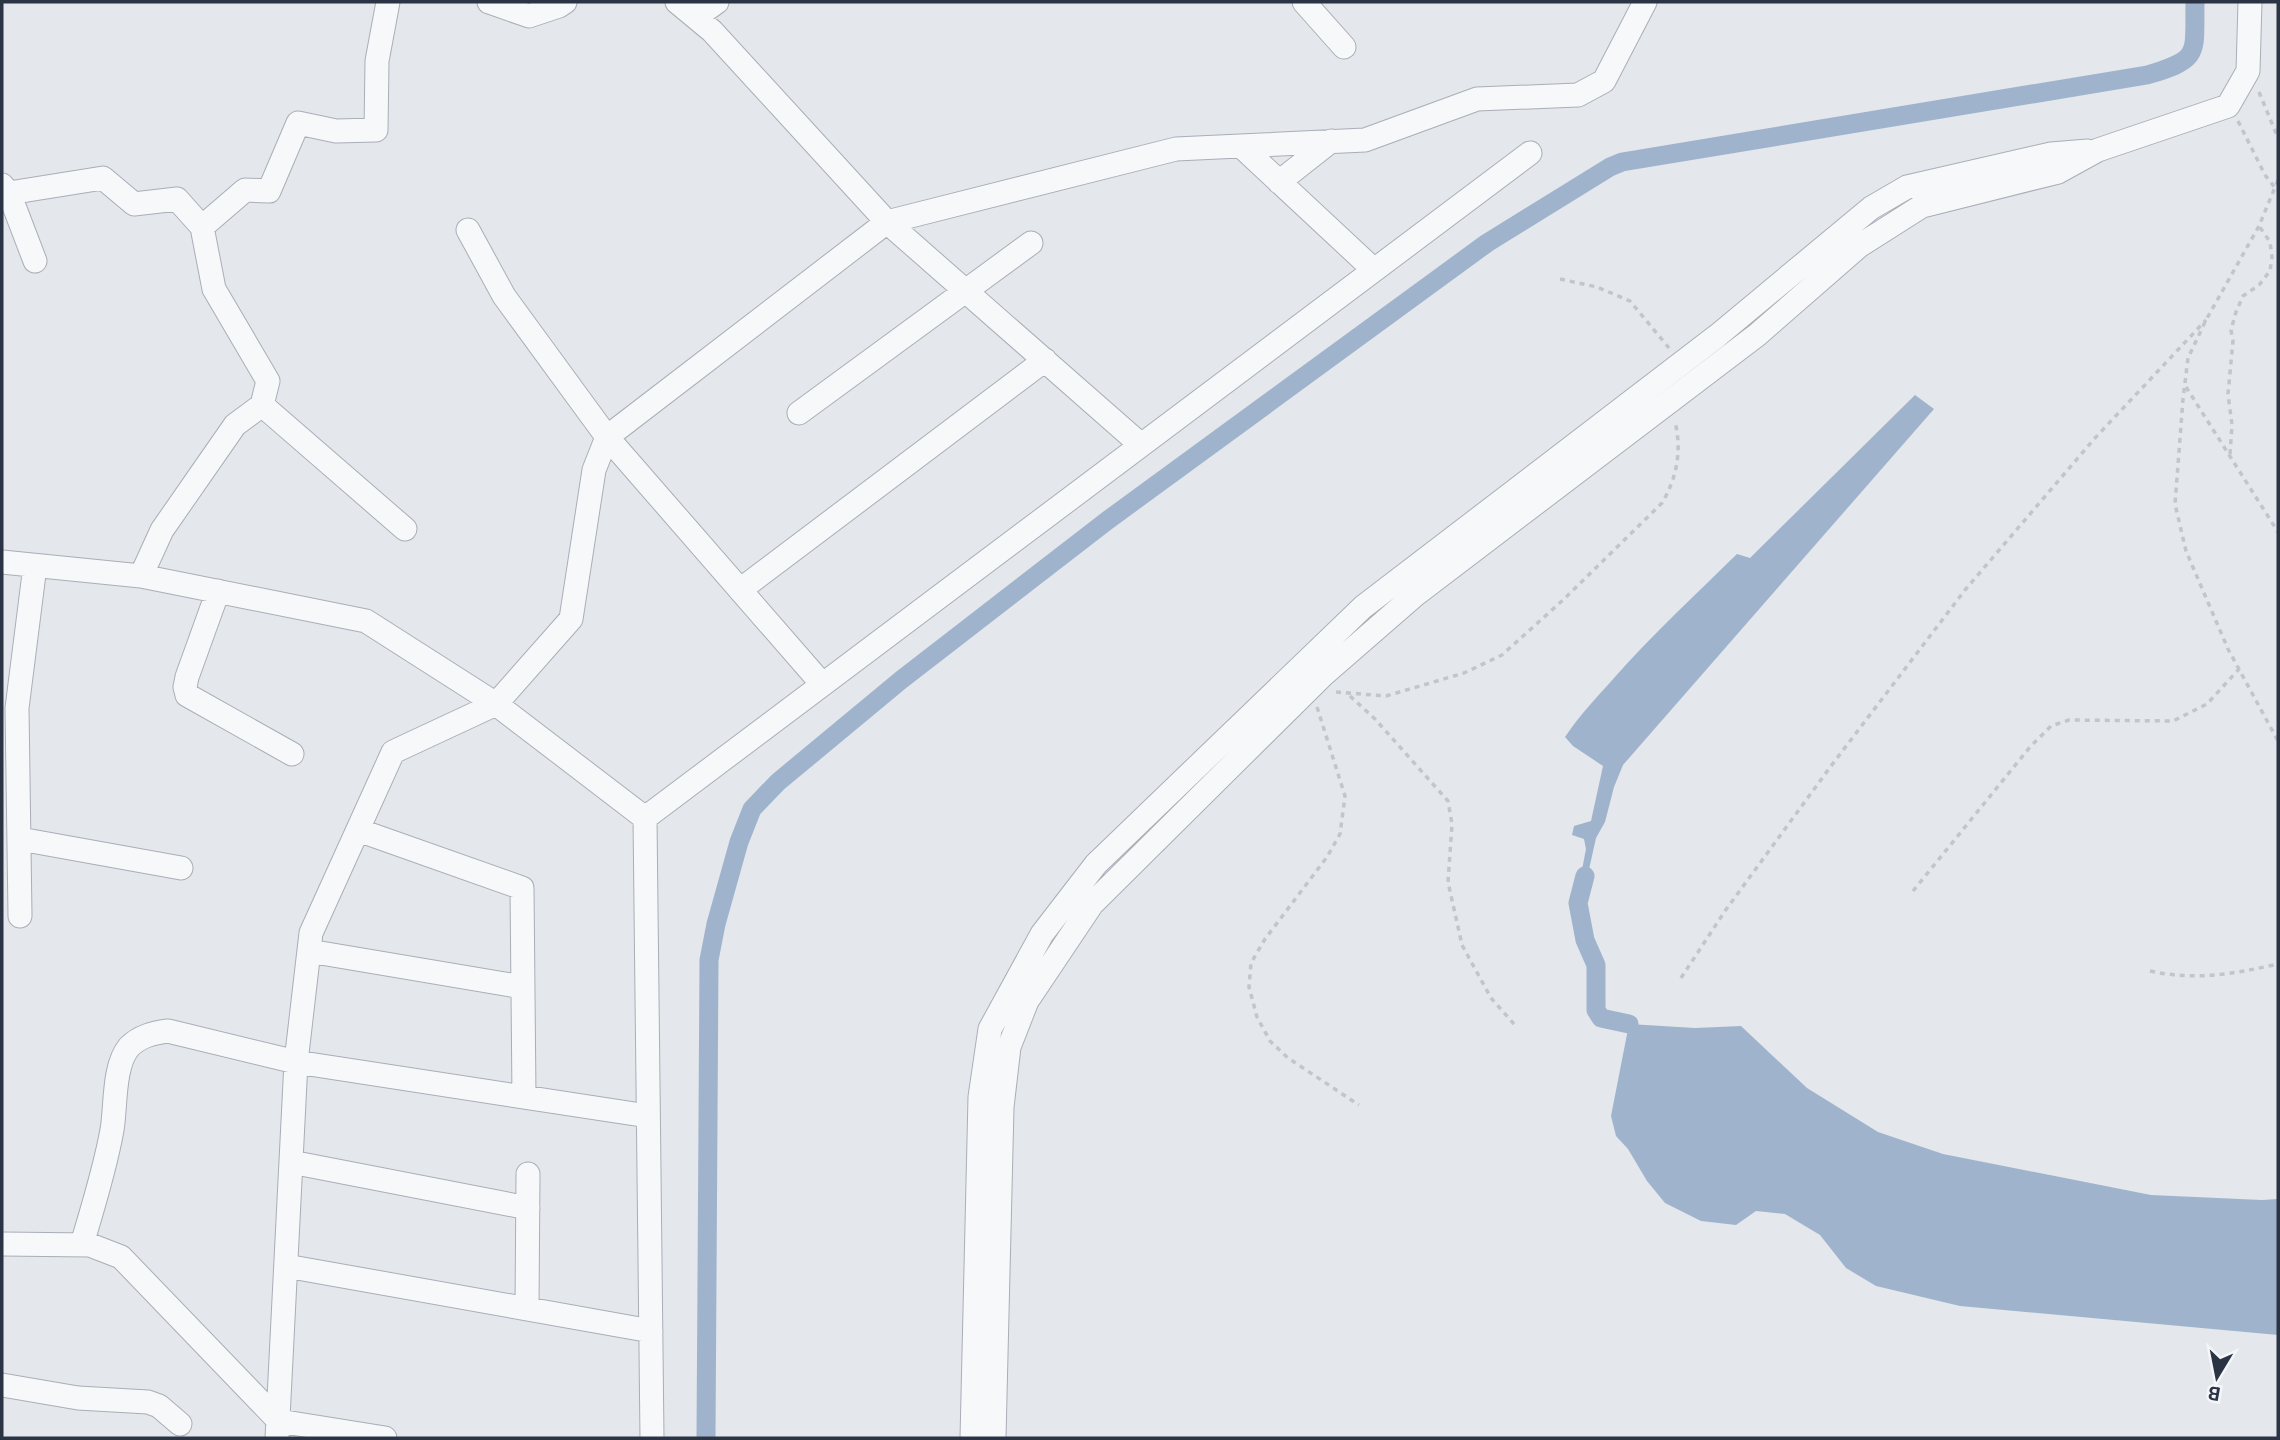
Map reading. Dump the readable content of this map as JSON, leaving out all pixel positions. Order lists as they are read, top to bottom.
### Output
{
  "north": "bottom"
}
